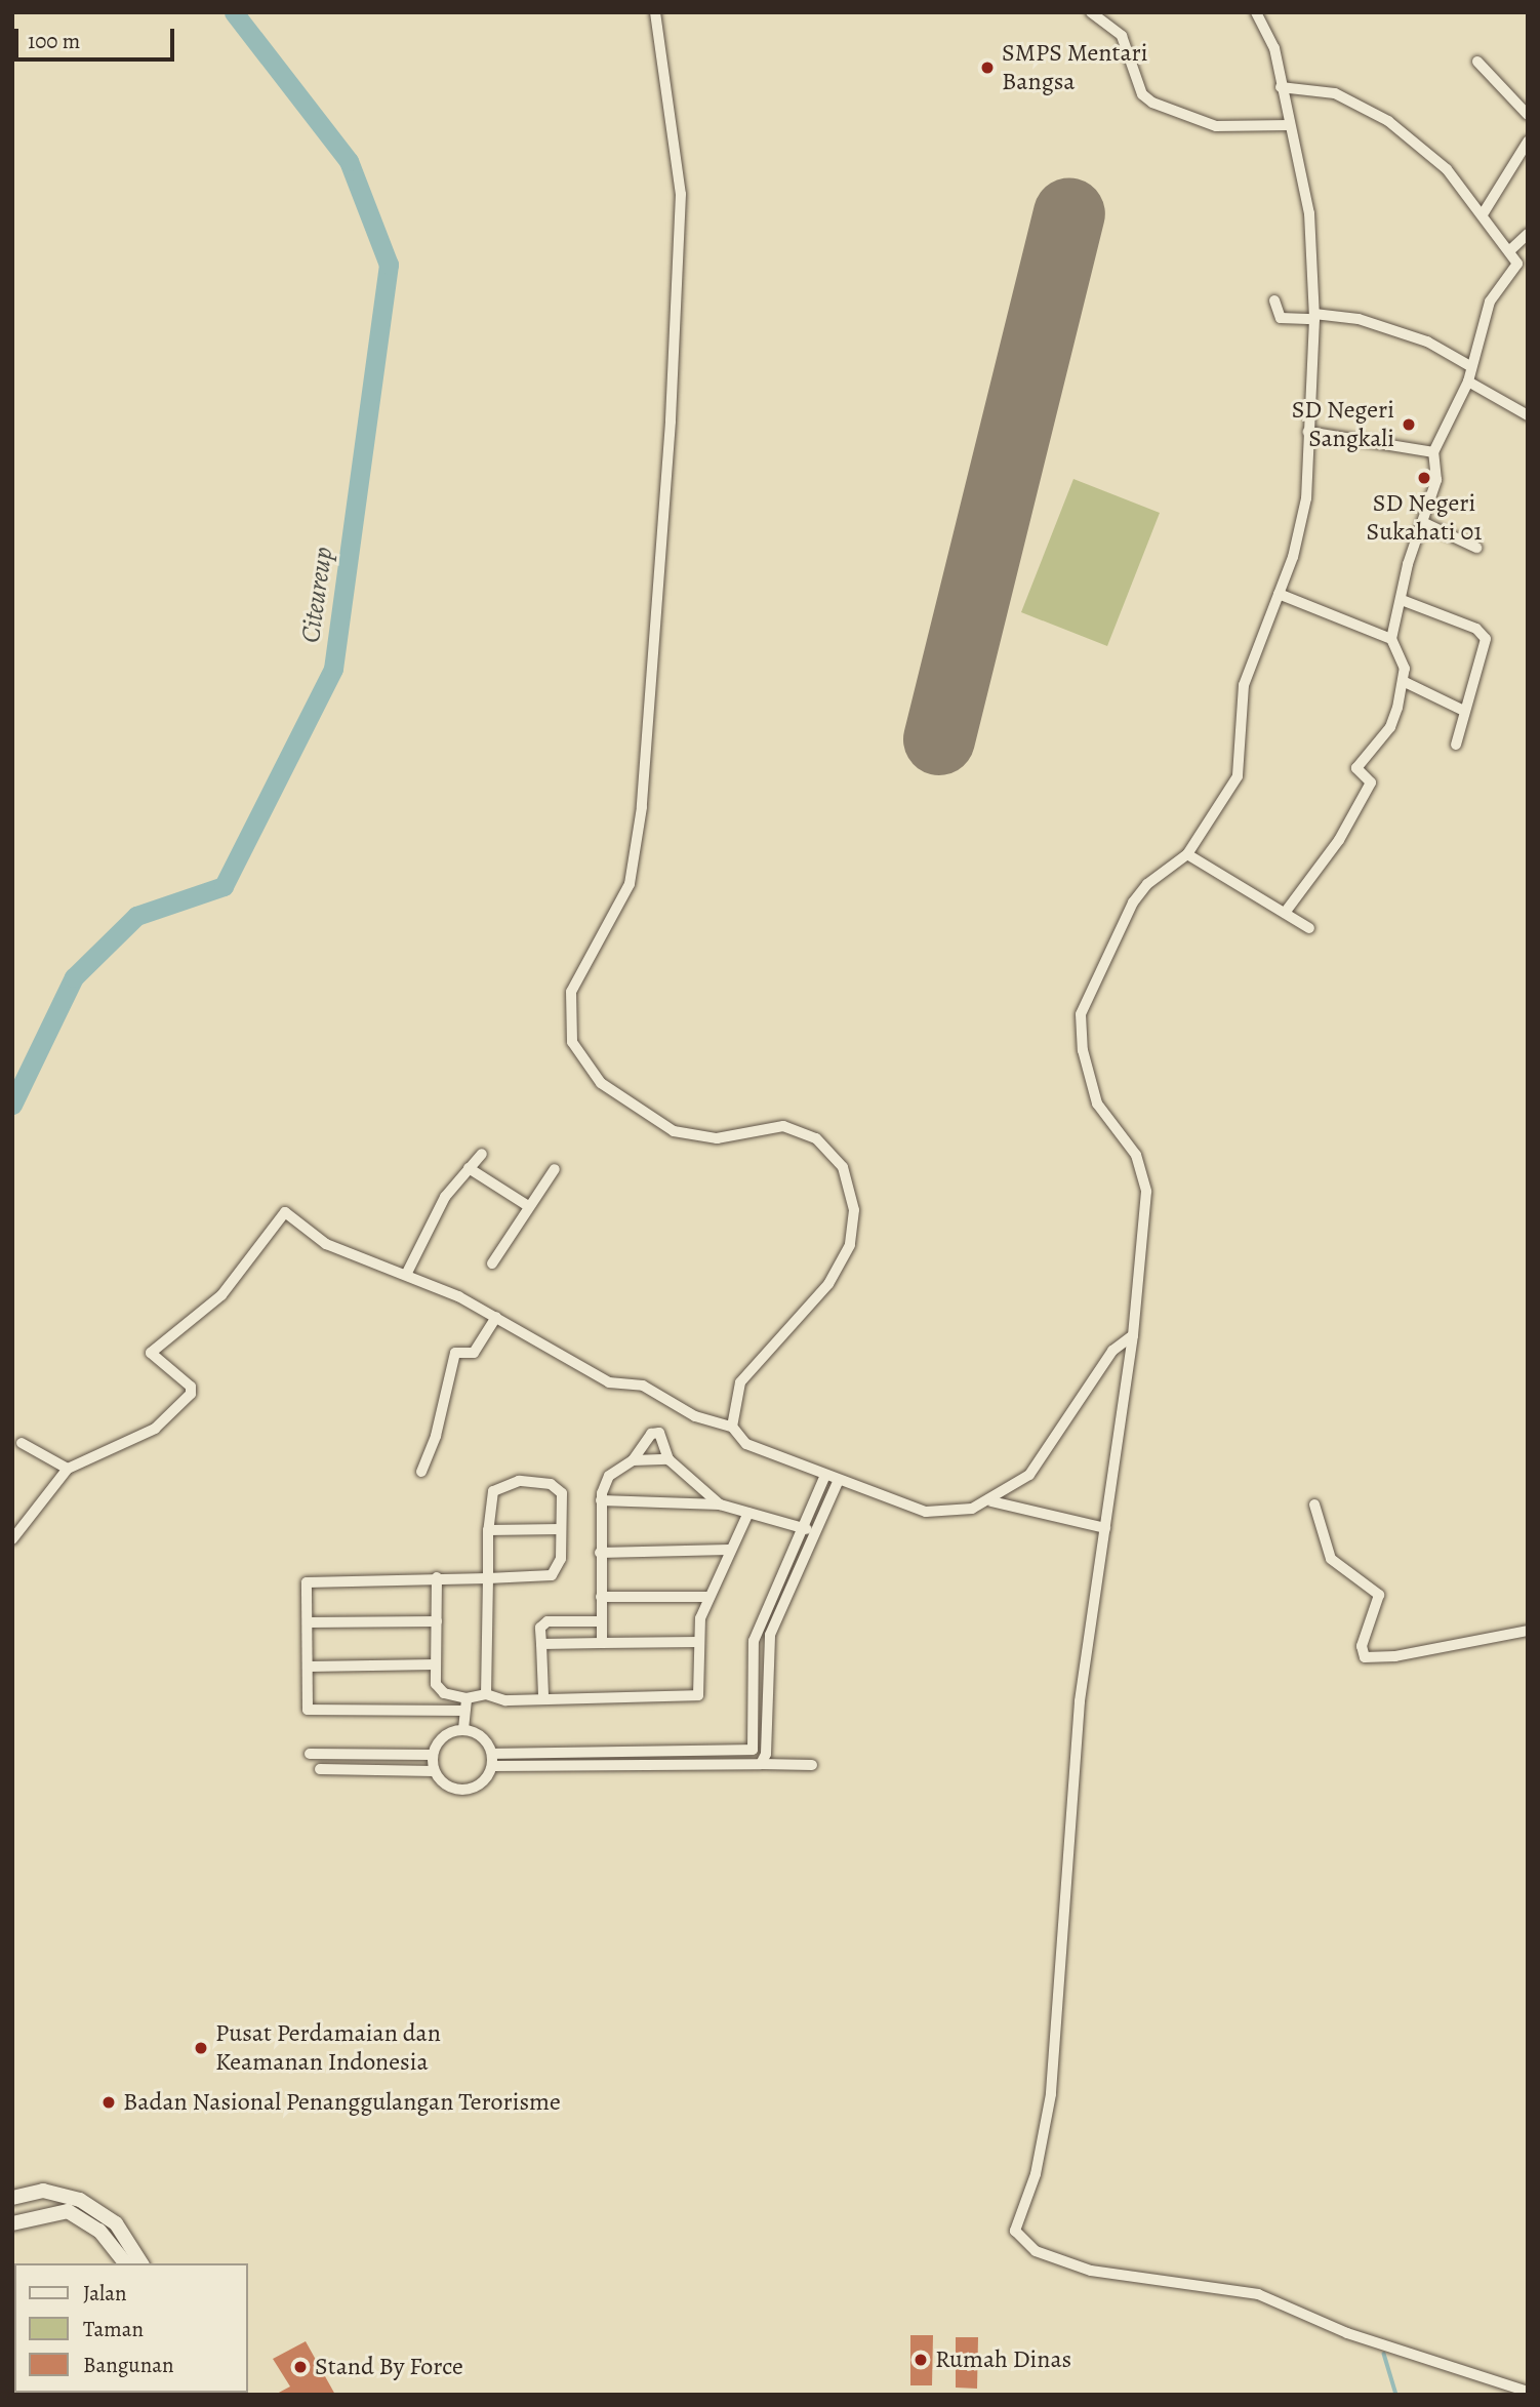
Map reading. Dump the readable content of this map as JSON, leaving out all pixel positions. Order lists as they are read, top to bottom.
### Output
{
  "water": ["Citeureup"],
  "places": [
    "SMPS Mentari Bangsa",
    "SD Negeri Sangkali",
    "SD Negeri Sukahati 01",
    "Pusat Perdamaian dan Keamanan Indonesia",
    "Badan Nasional Penanggulangan Terorisme",
    "Rumah Dinas",
    "Stand By Force"
  ],
  "legend": ["Jalan", "Taman", "Bangunan"],
  "scale_bar": "100 m"
}
